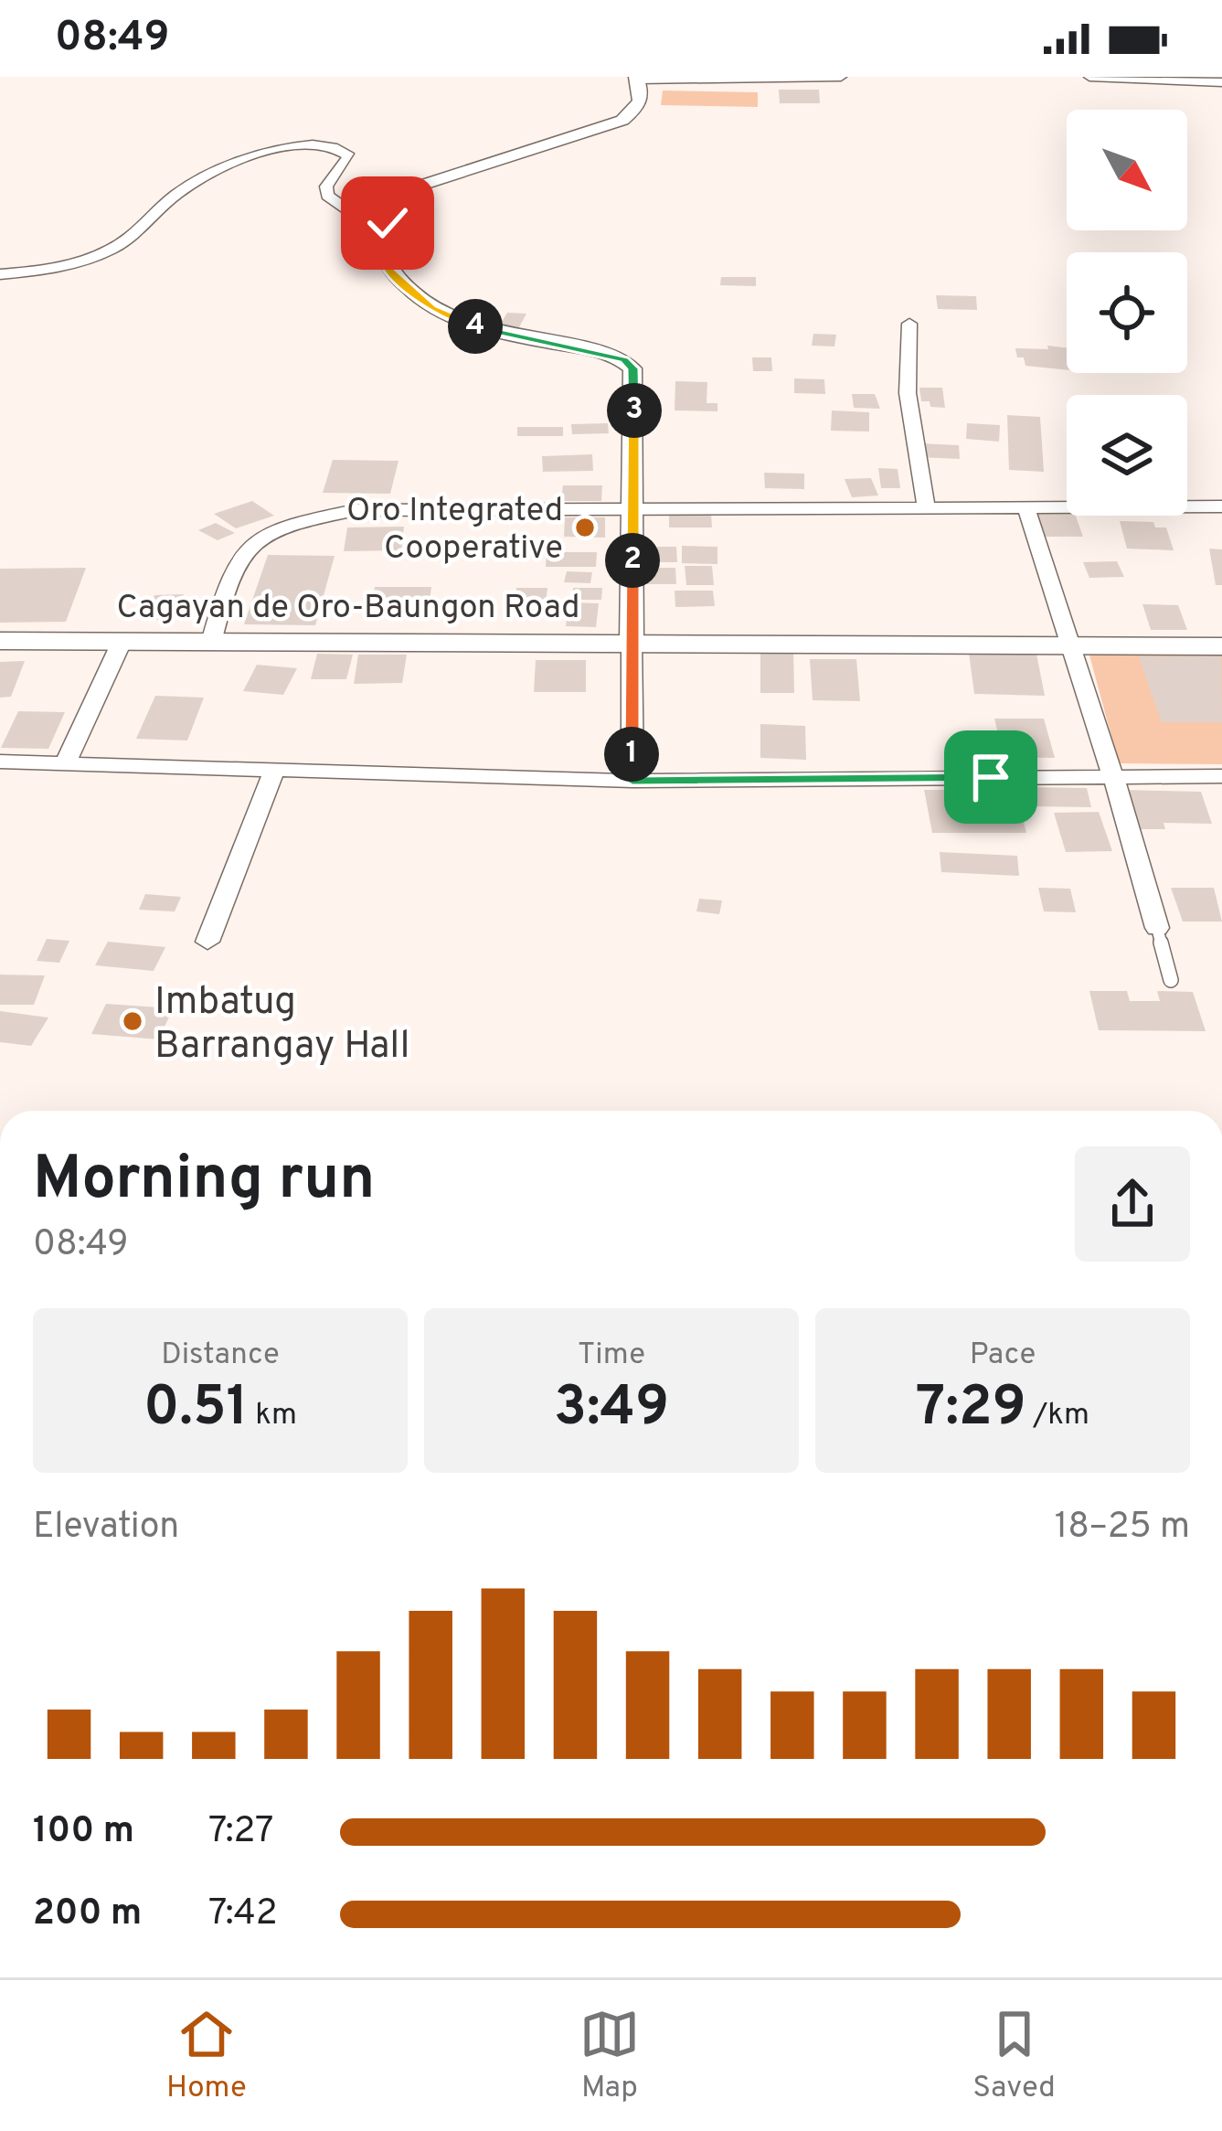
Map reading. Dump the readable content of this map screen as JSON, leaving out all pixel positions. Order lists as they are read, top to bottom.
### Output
{
  "streets": {
    "main road": ["Cagayan de Oro-Baungon Road"]
  },
  "places": ["Oro Integrated Cooperative", "Imbatug Barrangay Hall"],
  "north": "bottom right",
  "page": {
    "status": "08:49",
    "pins": [
      "4",
      "3",
      "2",
      "1"
    ],
    "heading": ["Morning run", "08:49"],
    "stats": [
      ["Distance", "0.51 km"],
      ["Time", "3:49"],
      ["Pace", "7:29 /km"]
    ],
    "chart": ["Elevation", "18–25 m"],
    "list": [
      {
        "name": "100 m",
        "note": "7:27"
      },
      {
        "name": "200 m",
        "note": "7:42"
      }
    ],
    "tabs": ["Home", "Map", "Saved"]
  }
}
